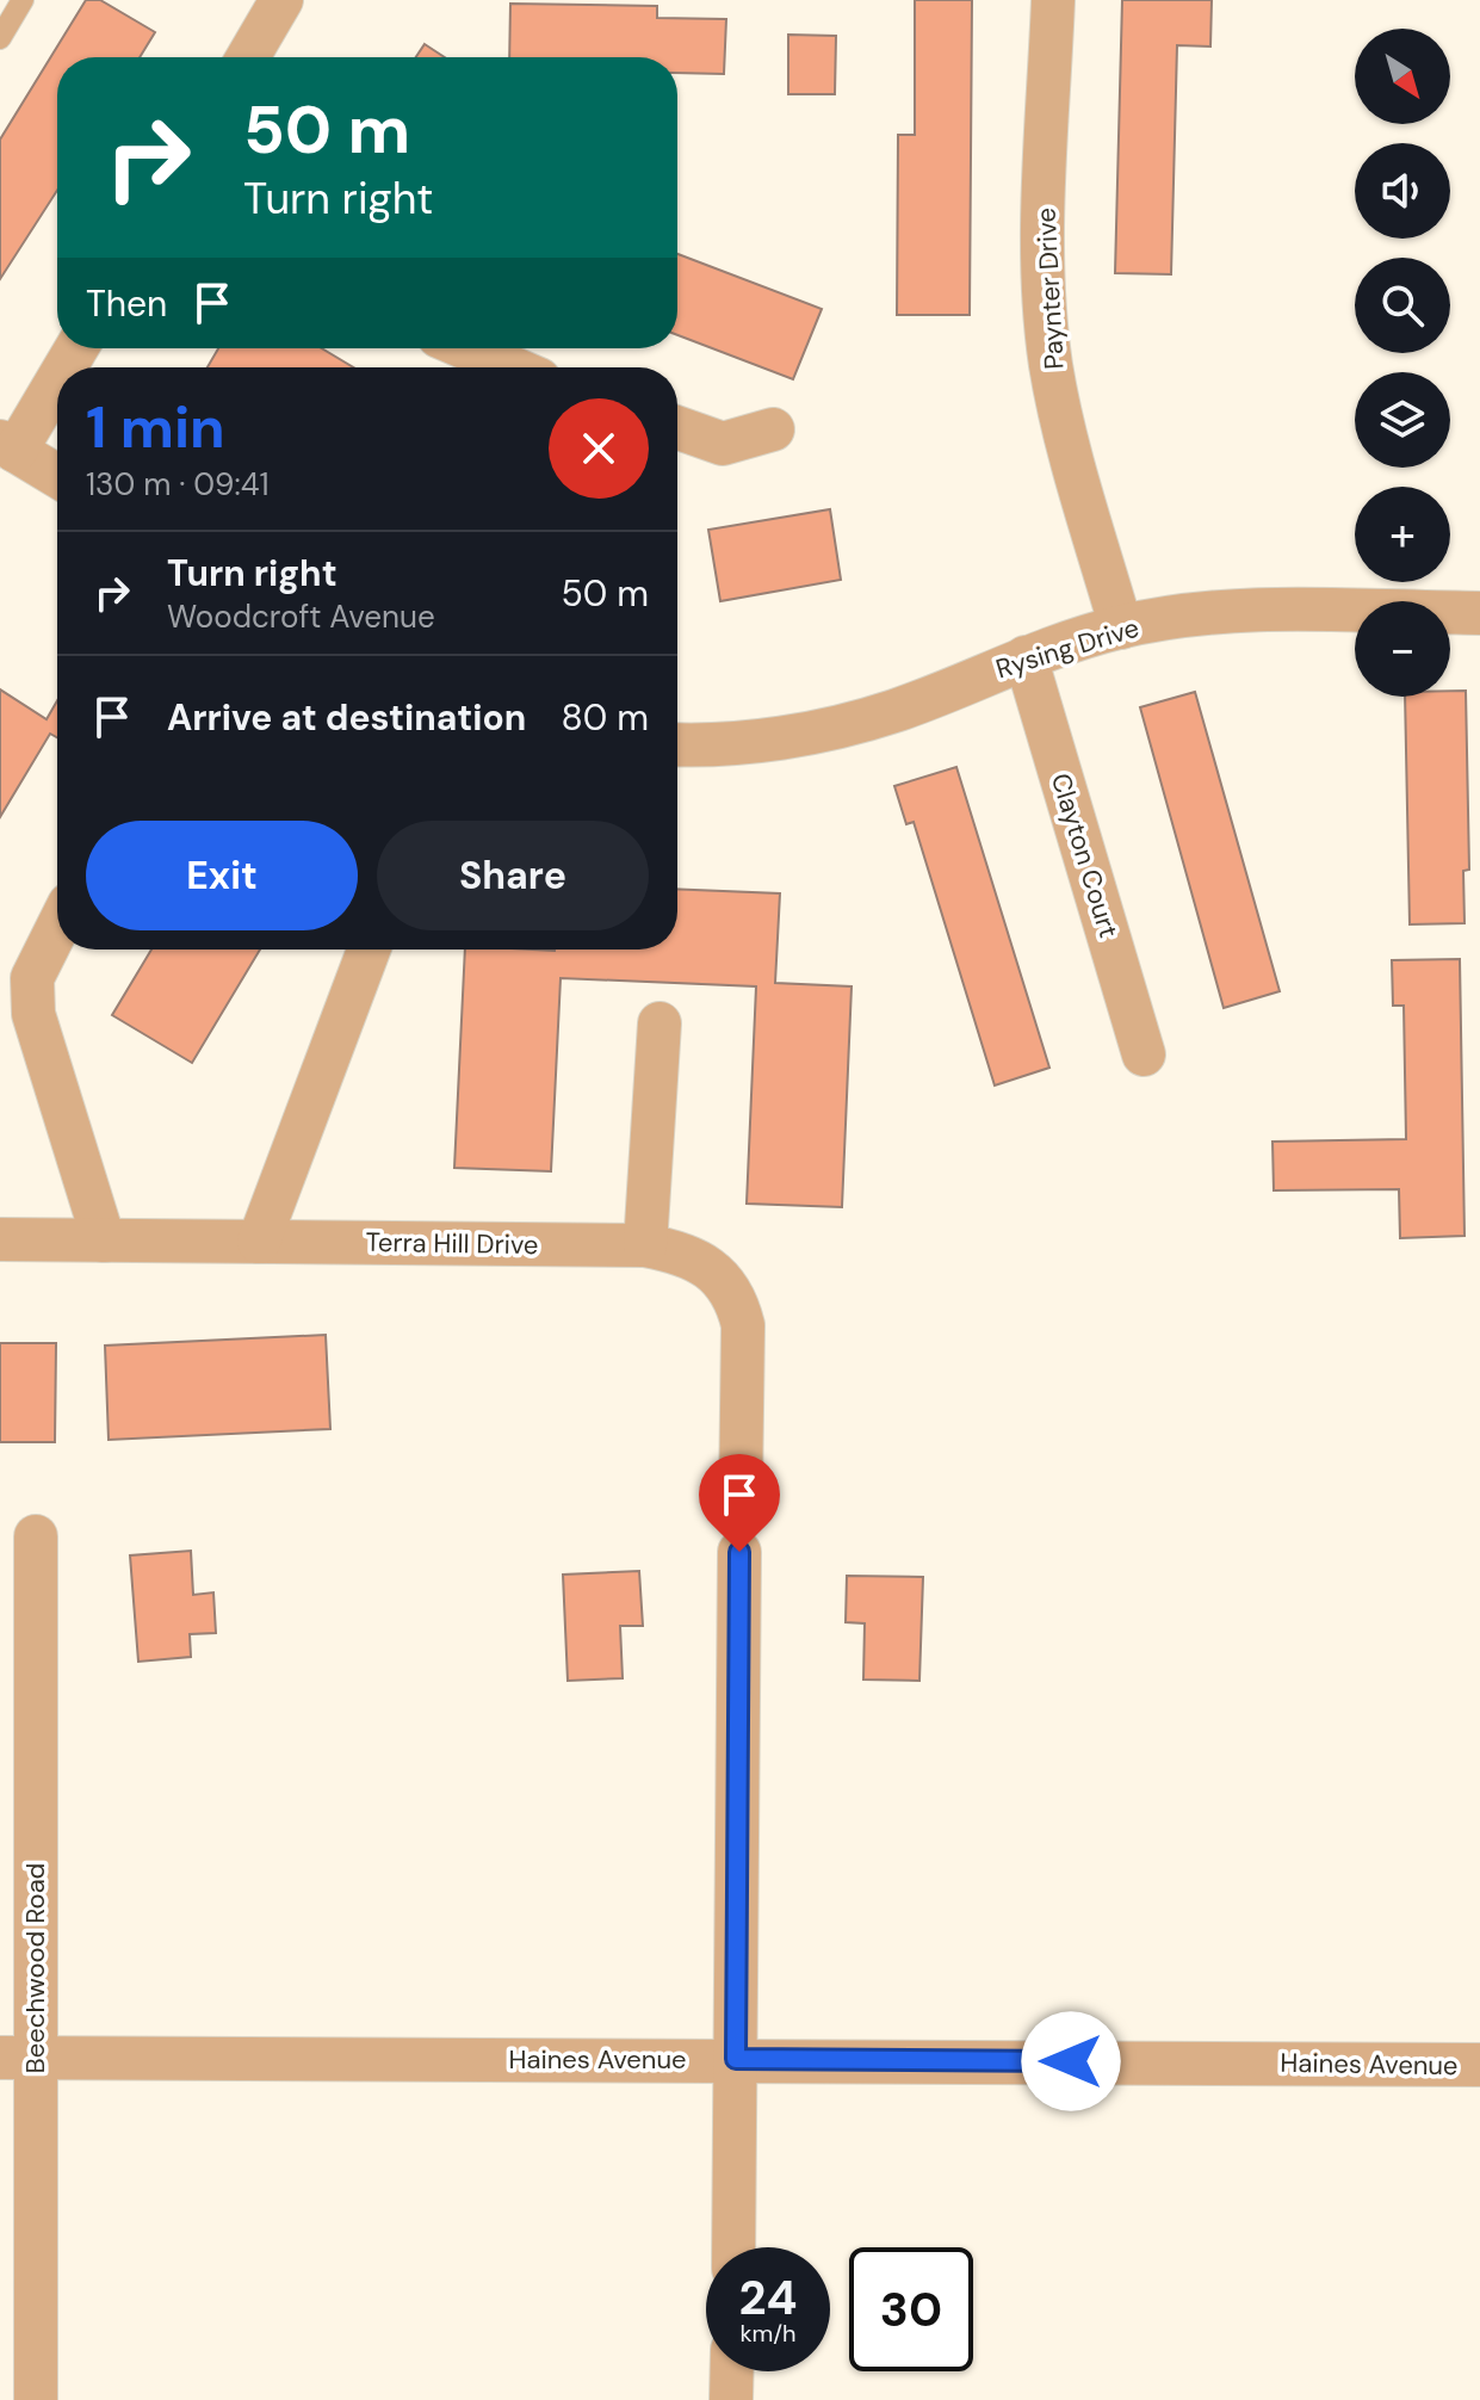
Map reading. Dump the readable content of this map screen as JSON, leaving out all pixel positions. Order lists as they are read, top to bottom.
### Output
{
  "streets": {
    "street": [
      "Paynter Drive",
      "Rysing Drive",
      "Clayton Court",
      "Terra Hill Drive",
      "Beechwood Road",
      "Haines Avenue"
    ]
  },
  "crossings": [
    ["Paynter Drive", "Rysing Drive"],
    ["Rysing Drive", "Clayton Court"],
    ["Beechwood Road", "Haines Avenue"]
  ],
  "north": "bottom right",
  "page": {
    "map_buttons": ["+", "−"],
    "turn": ["50 m", "Turn right"],
    "then": "Then",
    "heading": ["1 min", "130 m · 09:41"],
    "list": [
      {
        "name": "Turn right",
        "note": "Woodcroft Avenue",
        "value": "50 m"
      },
      {
        "name": "Arrive at destination",
        "value": "80 m"
      }
    ],
    "buttons": ["Exit", "Share"],
    "speed": "24 km/h",
    "limit": "30"
  }
}
